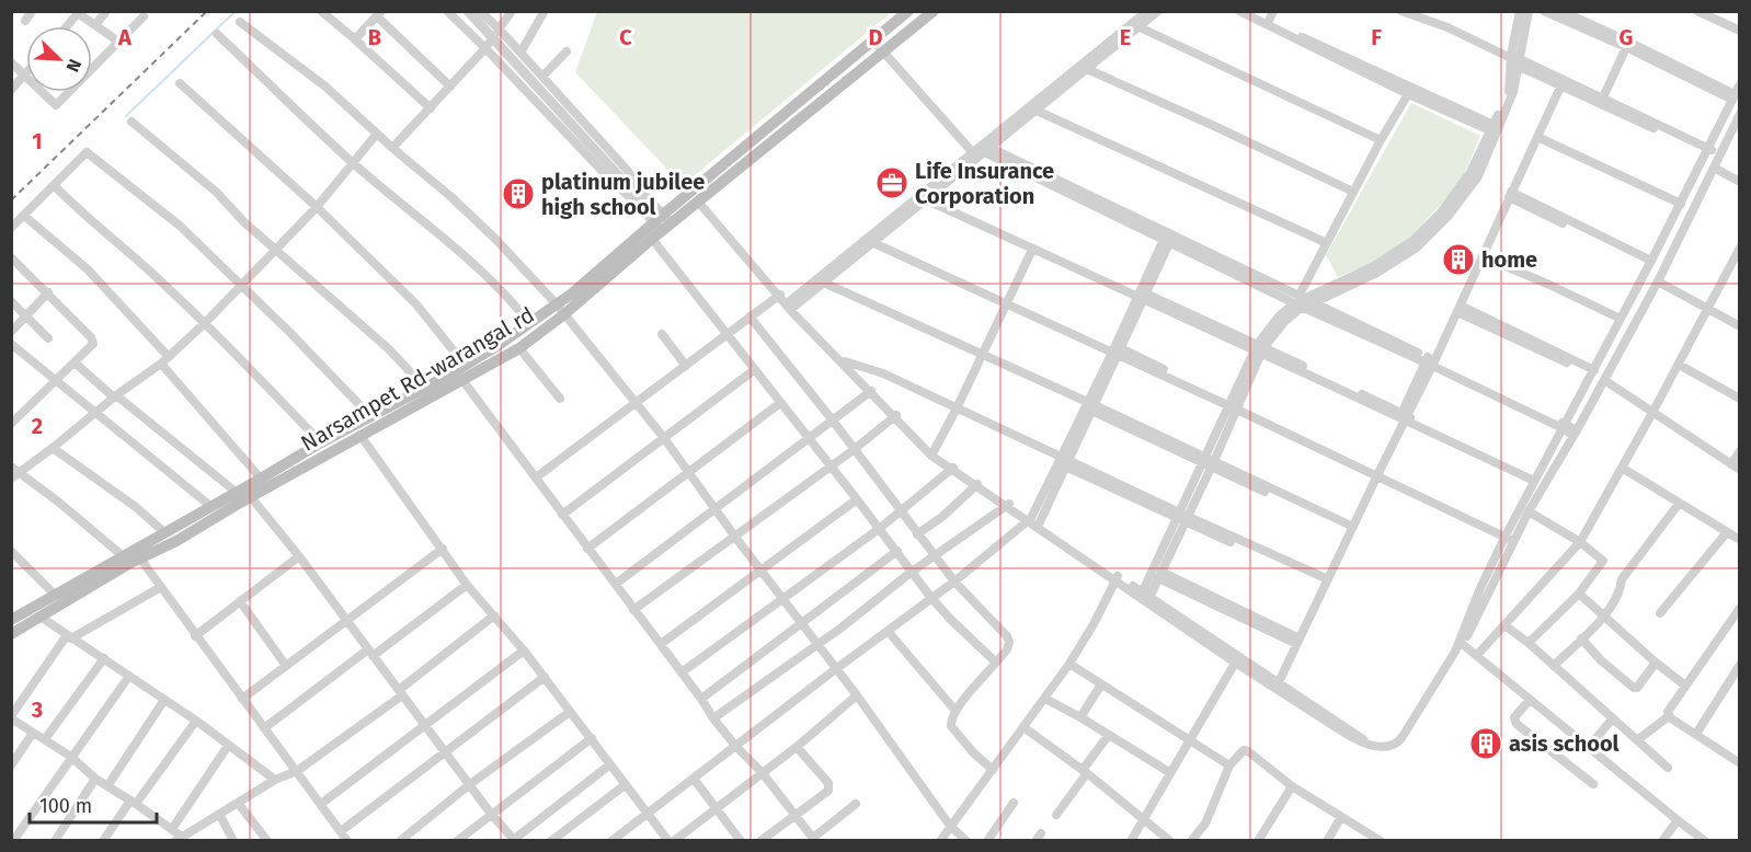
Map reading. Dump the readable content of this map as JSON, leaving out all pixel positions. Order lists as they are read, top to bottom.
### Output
{
  "streets": {
    "main road": ["Narsampet Rd-warangal rd"]
  },
  "places": {
    "office": ["Life Insurance Corporation"],
    "building": ["platinum jubilee high school", "home", "asis school"]
  },
  "scale_bar": "100 m",
  "north": "bottom right",
  "grid": {
    "columns": [
      "A",
      "B",
      "C",
      "D",
      "E",
      "F",
      "G"
    ],
    "rows": ["1", "2", "3"]
  }
}
